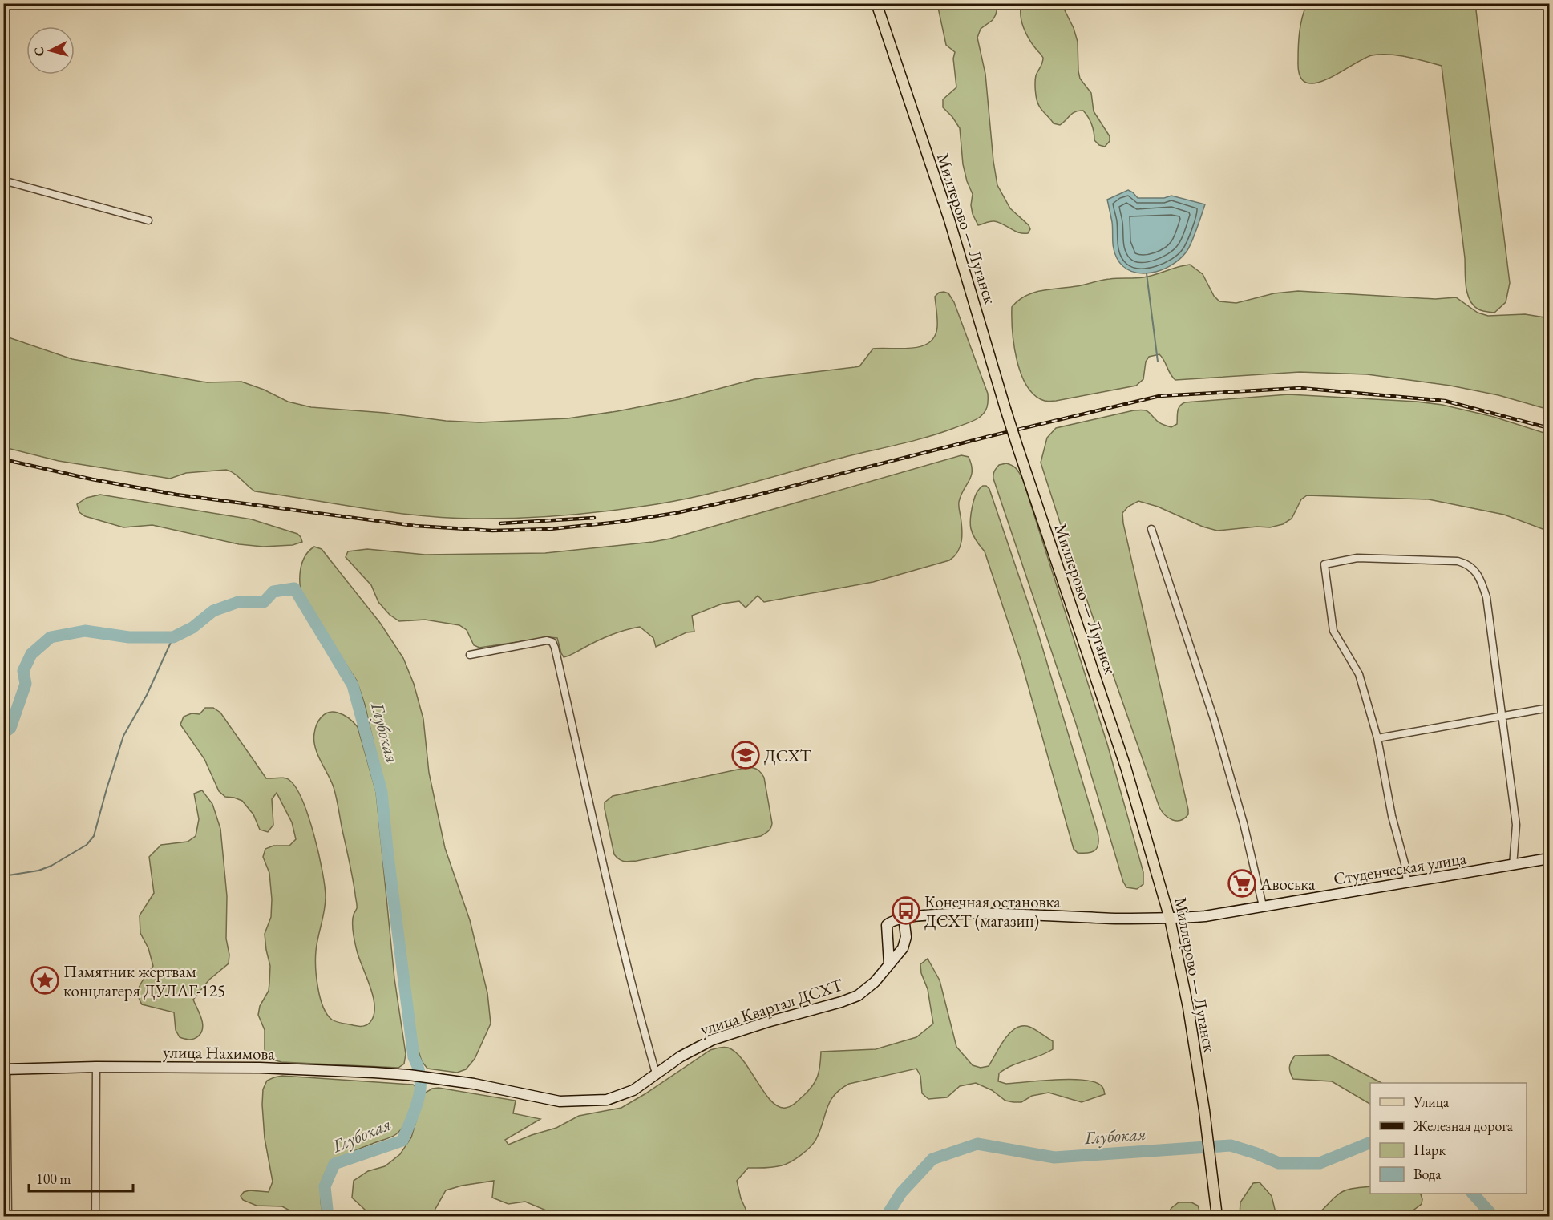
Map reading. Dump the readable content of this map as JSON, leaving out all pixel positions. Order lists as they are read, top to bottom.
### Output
{
  "streets": {
    "main road": ["Миллерово — Луганск"],
    "street": ["Студенческая улица", "улица Квартал ДСХТ", "улица Нахимова"]
  },
  "crossings": [
    ["Миллерово — Луганск", "Студенческая улица"],
    ["улица Квартал ДСХТ", "улица Нахимова"]
  ],
  "water": ["Глубокая"],
  "places": {
    "school or university": ["ДСХТ"],
    "supermarket": ["Авоська"],
    "bus stop": ["Конечная остановка ДСХТ (магазин)"],
    "place": ["Памятник жертвам концлагеря ДУЛАГ-125"]
  },
  "legend": [
    "Улица",
    "Железная дорога",
    "Парк",
    "Вода"
  ],
  "scale_bar": "100 m",
  "north": "left"
}
